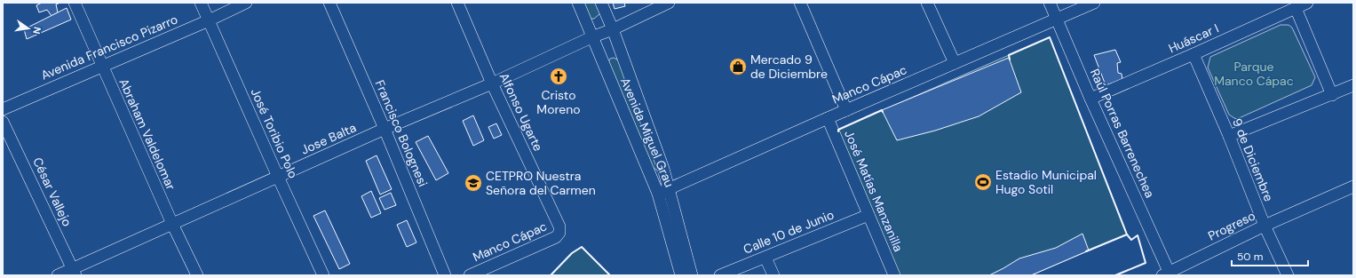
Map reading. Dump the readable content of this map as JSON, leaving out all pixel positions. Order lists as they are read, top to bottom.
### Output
{
  "streets": {
    "street": [
      "Huáscar I",
      "Avenida Francisco Pizarro",
      "Manco Cápac",
      "Alfonso Ugarte",
      "Avenida Miguel Grau",
      "José Toribio Polo",
      "Francisco Bolognesi",
      "Raúl Porras Barrenechea",
      "Abraham Valdelomar",
      "Jose Balta",
      "9 de Diciembre",
      "José Matías Manzanilla",
      "César Vallejo",
      "Progreso",
      "Calle 10 de Junio"
    ]
  },
  "crossings": [
    ["Huáscar I", "Raúl Porras Barrenechea"],
    ["Huáscar I", "9 de Diciembre"],
    ["Avenida Francisco Pizarro", "José Toribio Polo"],
    ["Avenida Francisco Pizarro", "Abraham Valdelomar"],
    ["Manco Cápac", "Alfonso Ugarte"],
    ["Manco Cápac", "Avenida Miguel Grau"],
    ["Manco Cápac", "Raúl Porras Barrenechea"],
    ["Manco Cápac", "José Matías Manzanilla"],
    ["Alfonso Ugarte", "Jose Balta"],
    ["Avenida Miguel Grau", "Jose Balta"],
    ["José Toribio Polo", "Jose Balta"],
    ["Francisco Bolognesi", "Jose Balta"],
    ["Raúl Porras Barrenechea", "Progreso"],
    ["Abraham Valdelomar", "Jose Balta"],
    ["Jose Balta", "César Vallejo"],
    ["9 de Diciembre", "Progreso"],
    ["José Matías Manzanilla", "Calle 10 de Junio"]
  ],
  "parks": ["Parque Manco Cápac"],
  "places": {
    "shop": ["Mercado 9 de Diciembre"],
    "church": ["Cristo Moreno"],
    "sports": ["Estadio Municipal Hugo Sotil"],
    "school or university": ["CETPRO Nuestra Señora del Carmen"]
  },
  "scale_bar": "50 m",
  "north": "right"
}
